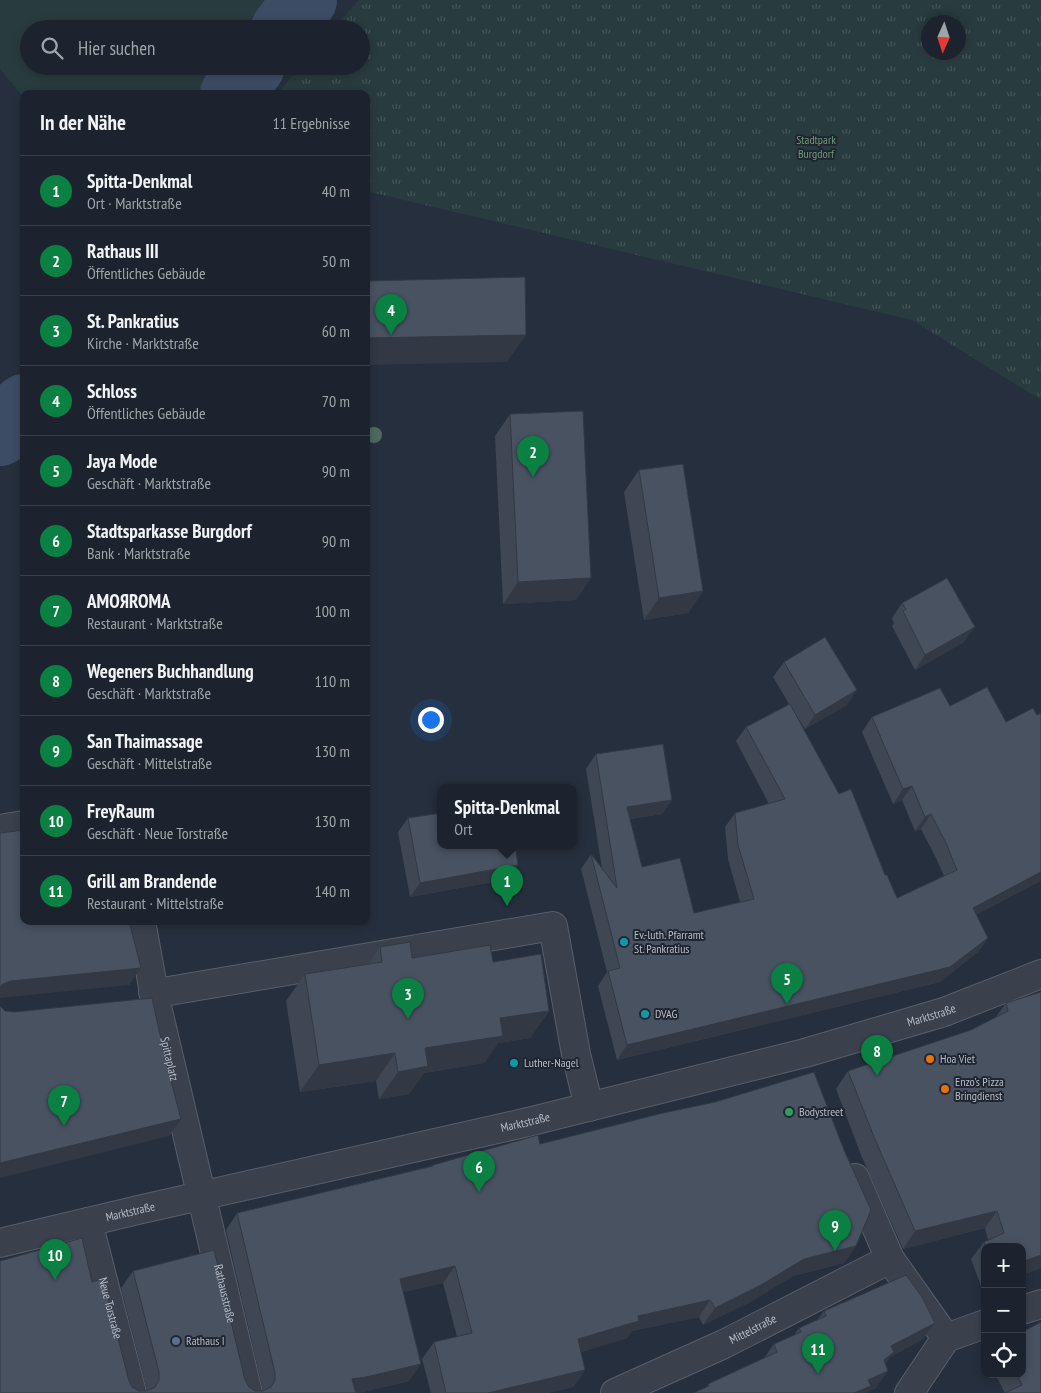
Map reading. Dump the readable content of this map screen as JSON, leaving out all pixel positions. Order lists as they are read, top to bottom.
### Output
{
  "streets": {
    "street": [
      "Marktstraße",
      "Spittaplatz",
      "Rathausstraße",
      "Neue Torstraße",
      "Mittelstraße"
    ]
  },
  "crossings": [
    ["Marktstraße", "Spittaplatz"],
    ["Marktstraße", "Rathausstraße"],
    ["Marktstraße", "Neue Torstraße"],
    ["Spittaplatz", "Rathausstraße"]
  ],
  "parks": ["Stadtpark Burgdorf"],
  "places": [
    "Ev.-luth. Pfarramt St. Pankratius",
    "DVAG",
    "Hoa Viet",
    "Luther-Nagel",
    "Enzo's Pizza Bringdienst",
    "Bodystreet",
    "Rathaus I"
  ],
  "north": "bottom",
  "page": {
    "search": "Hier suchen",
    "heading": ["In der Nähe", "11 Ergebnisse"],
    "list": [
      {
        "mark": "1",
        "name": "Spitta-Denkmal",
        "note": "Ort · Marktstraße",
        "value": "40 m"
      },
      {
        "mark": "2",
        "name": "Rathaus III",
        "note": "Öffentliches Gebäude",
        "value": "50 m"
      },
      {
        "mark": "3",
        "name": "St. Pankratius",
        "note": "Kirche · Marktstraße",
        "value": "60 m"
      },
      {
        "mark": "4",
        "name": "Schloss",
        "note": "Öffentliches Gebäude",
        "value": "70 m"
      },
      {
        "mark": "5",
        "name": "Jaya Mode",
        "note": "Geschäft · Marktstraße",
        "value": "90 m"
      },
      {
        "mark": "6",
        "name": "Stadtsparkasse Burgdorf",
        "note": "Bank · Marktstraße",
        "value": "90 m"
      },
      {
        "mark": "7",
        "name": "AMOЯROMA",
        "note": "Restaurant · Marktstraße",
        "value": "100 m"
      },
      {
        "mark": "8",
        "name": "Wegeners Buchhandlung",
        "note": "Geschäft · Marktstraße",
        "value": "110 m"
      },
      {
        "mark": "9",
        "name": "San Thaimassage",
        "note": "Geschäft · Mittelstraße",
        "value": "130 m"
      },
      {
        "mark": "10",
        "name": "FreyRaum",
        "note": "Geschäft · Neue Torstraße",
        "value": "130 m"
      },
      {
        "mark": "11",
        "name": "Grill am Brandende",
        "note": "Restaurant · Mittelstraße",
        "value": "140 m"
      }
    ],
    "pins": [
      "4",
      "2",
      "1",
      "5",
      "3",
      "8",
      "7",
      "6",
      "9",
      "10",
      "11"
    ],
    "popup": ["Spitta-Denkmal", "Ort"],
    "map_buttons": ["+", "−"]
  }
}
